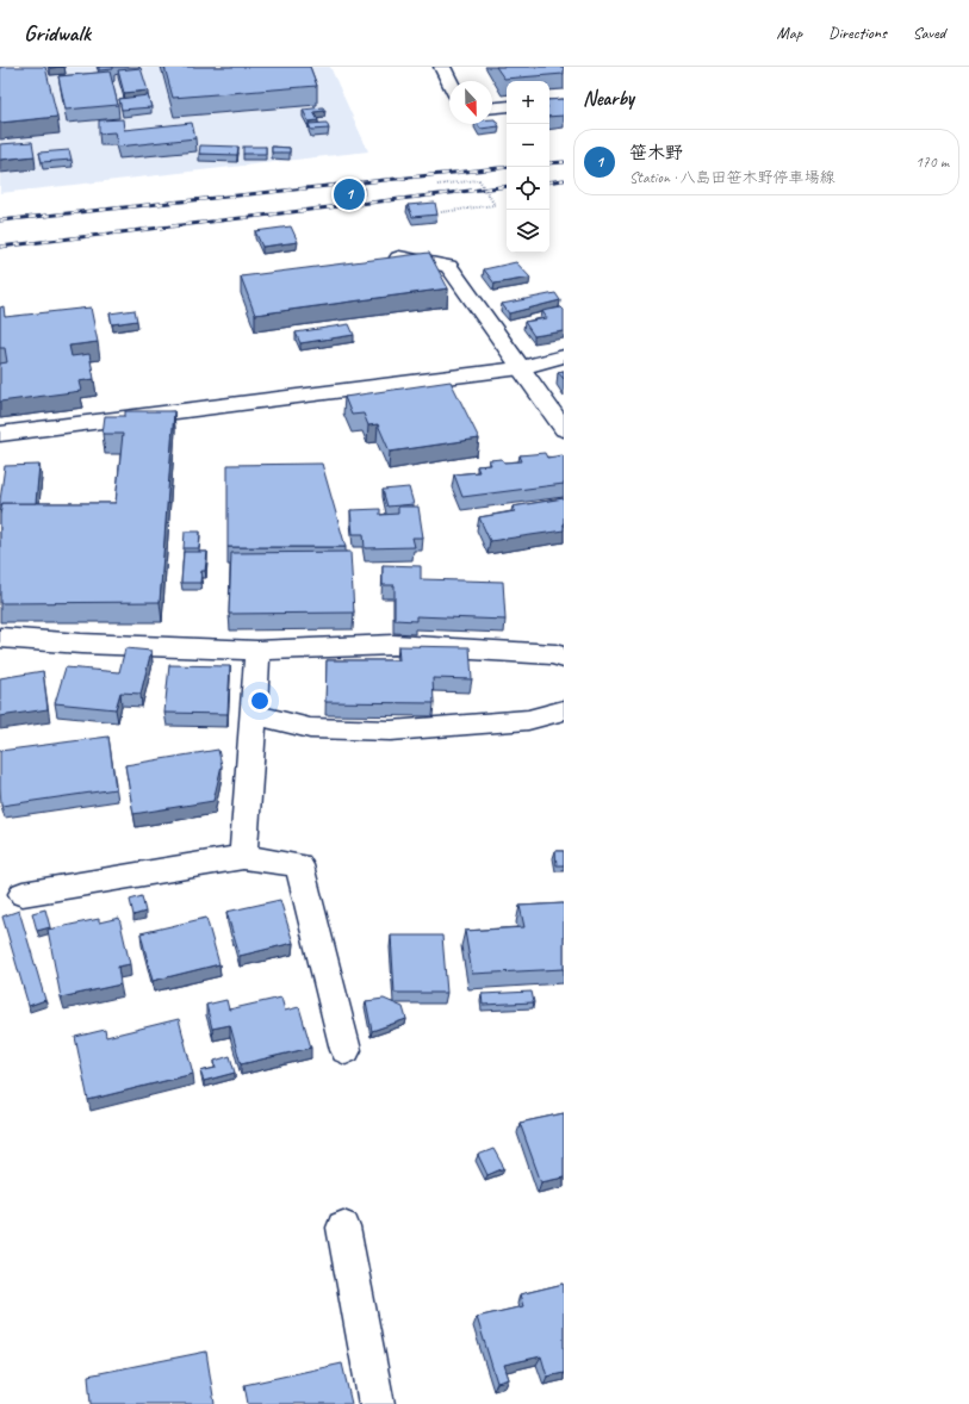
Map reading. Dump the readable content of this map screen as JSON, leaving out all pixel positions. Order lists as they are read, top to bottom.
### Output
{
  "north": "bottom",
  "page": {
    "header": "Gridwalk",
    "nav": ["Map", "Directions", "Saved"],
    "heading": "Nearby",
    "map_buttons": ["+", "−"],
    "list": [
      {
        "mark": "1",
        "name": "笹木野",
        "note": "Station · 八島田笹木野停車場線",
        "value": "170 m"
      }
    ],
    "pins": "1"
  }
}
